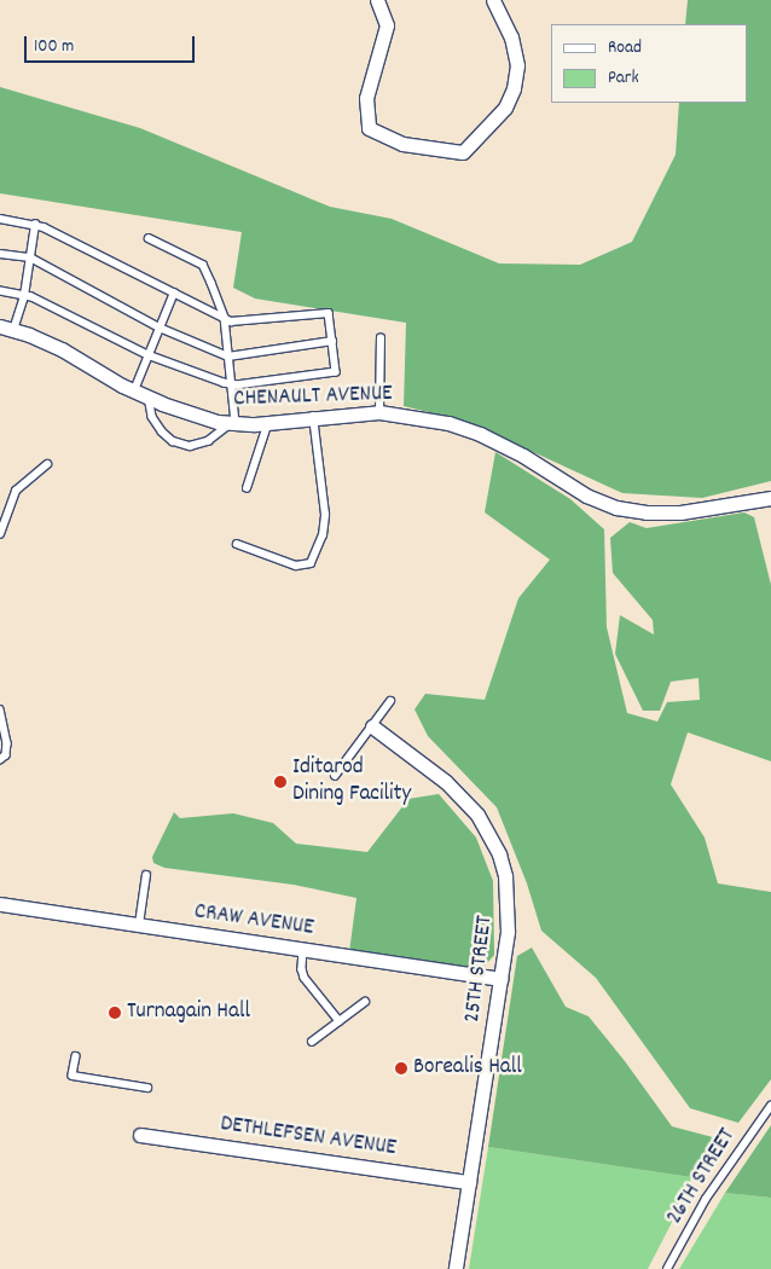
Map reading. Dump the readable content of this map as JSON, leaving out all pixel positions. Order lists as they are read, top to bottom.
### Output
{
  "streets": {
    "street": [
      "CHENAULT AVENUE",
      "CRAW AVENUE",
      "25TH STREET",
      "DETHLEFSEN AVENUE"
    ],
    "lane": ["26TH STREET"]
  },
  "crossings": [
    ["CRAW AVENUE", "25TH STREET"],
    ["25TH STREET", "DETHLEFSEN AVENUE"]
  ],
  "places": ["Iditarod Dining Facility", "Turnagain Hall", "Borealis Hall"],
  "legend": ["Road", "Park"],
  "scale_bar": "100 m"
}
